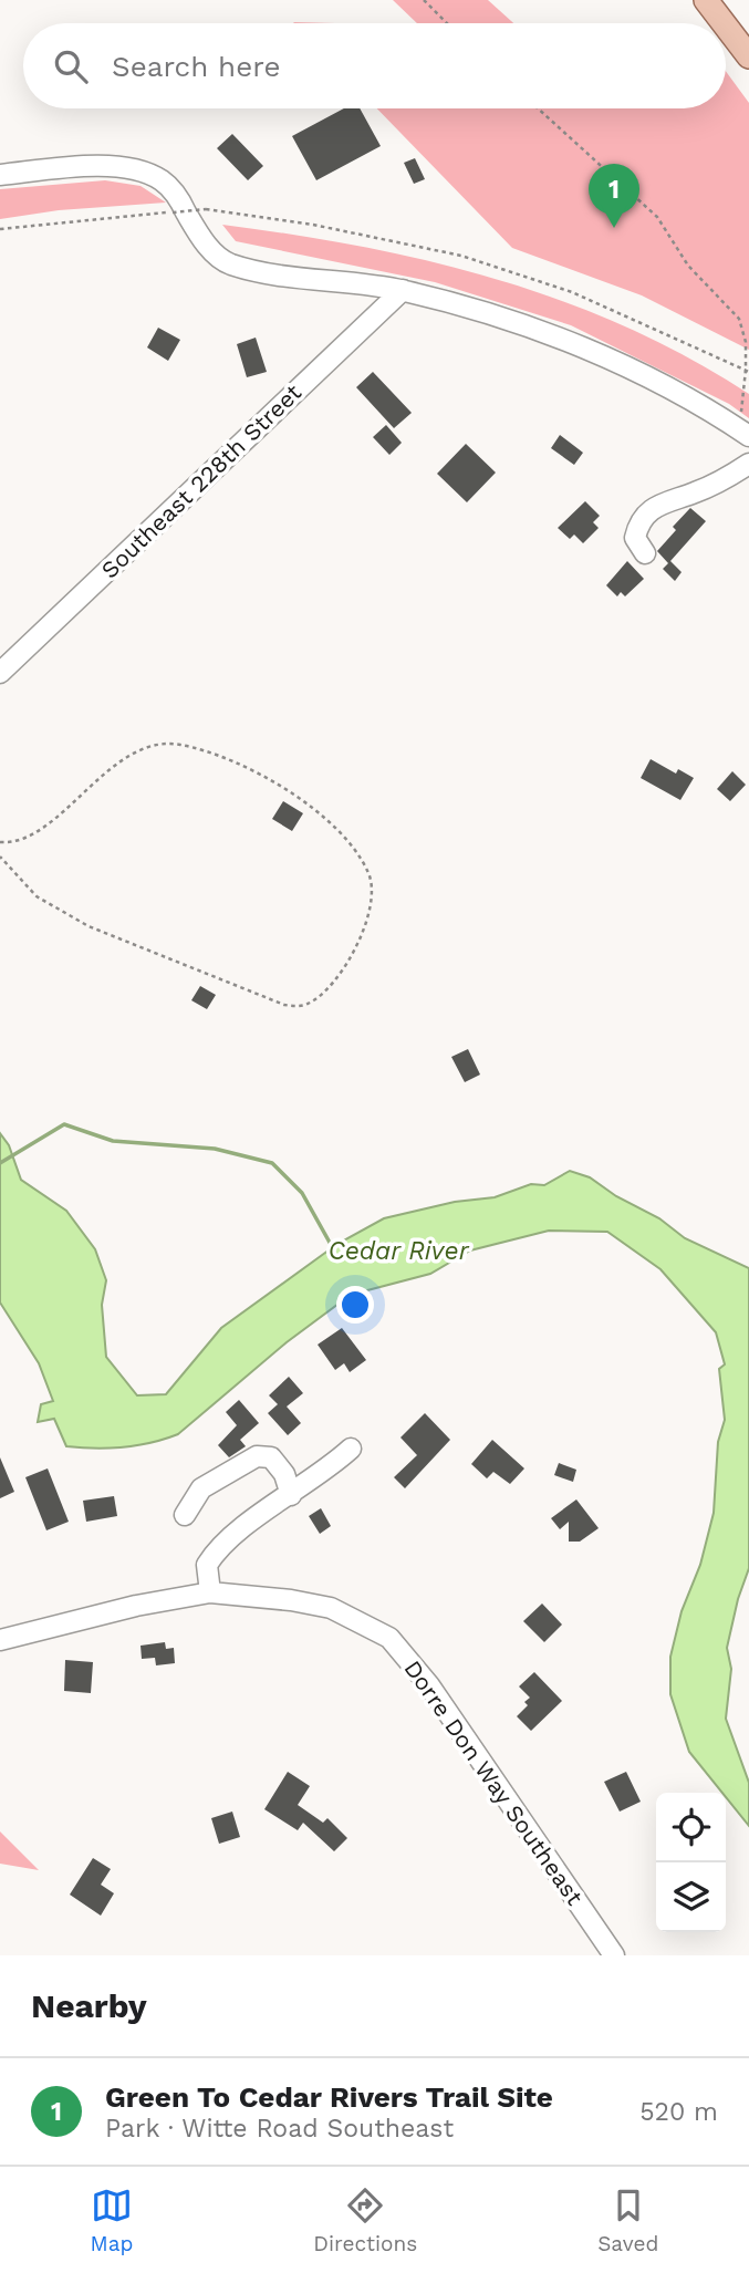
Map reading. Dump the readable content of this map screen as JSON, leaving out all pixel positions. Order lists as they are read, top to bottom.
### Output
{
  "streets": {
    "street": ["Southeast 228th Street", "Dorre Don Way Southeast"]
  },
  "water": ["Cedar River"],
  "page": {
    "search": "Search here",
    "pins": "1",
    "heading": "Nearby",
    "list": [
      {
        "mark": "1",
        "name": "Green To Cedar Rivers Trail Site",
        "note": "Park · Witte Road Southeast",
        "value": "520 m"
      }
    ],
    "nav": ["Map", "Directions", "Saved"]
  }
}
